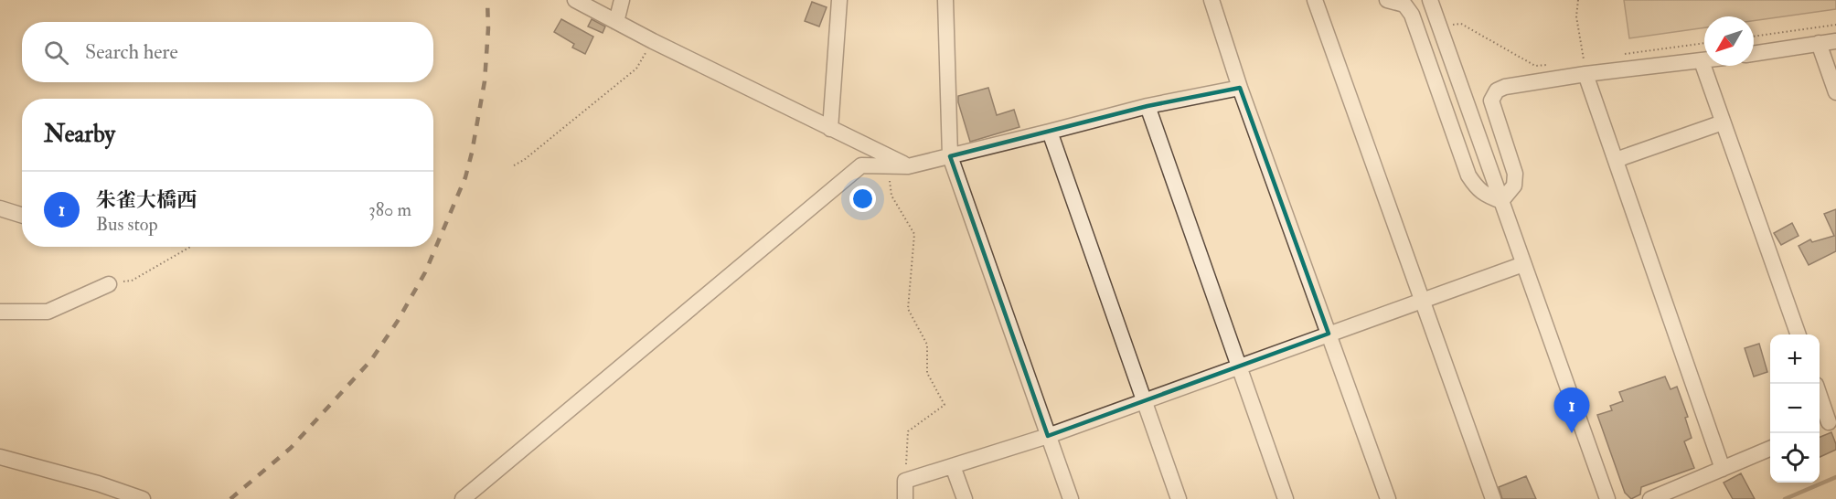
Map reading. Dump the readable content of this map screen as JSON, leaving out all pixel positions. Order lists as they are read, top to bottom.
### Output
{
  "north": "bottom left",
  "page": {
    "search": "Search here",
    "heading": "Nearby",
    "list": [
      {
        "mark": "1",
        "name": "朱雀大橋西",
        "note": "Bus stop",
        "value": "380 m"
      }
    ],
    "map_buttons": ["+", "−"],
    "pins": "1"
  }
}
